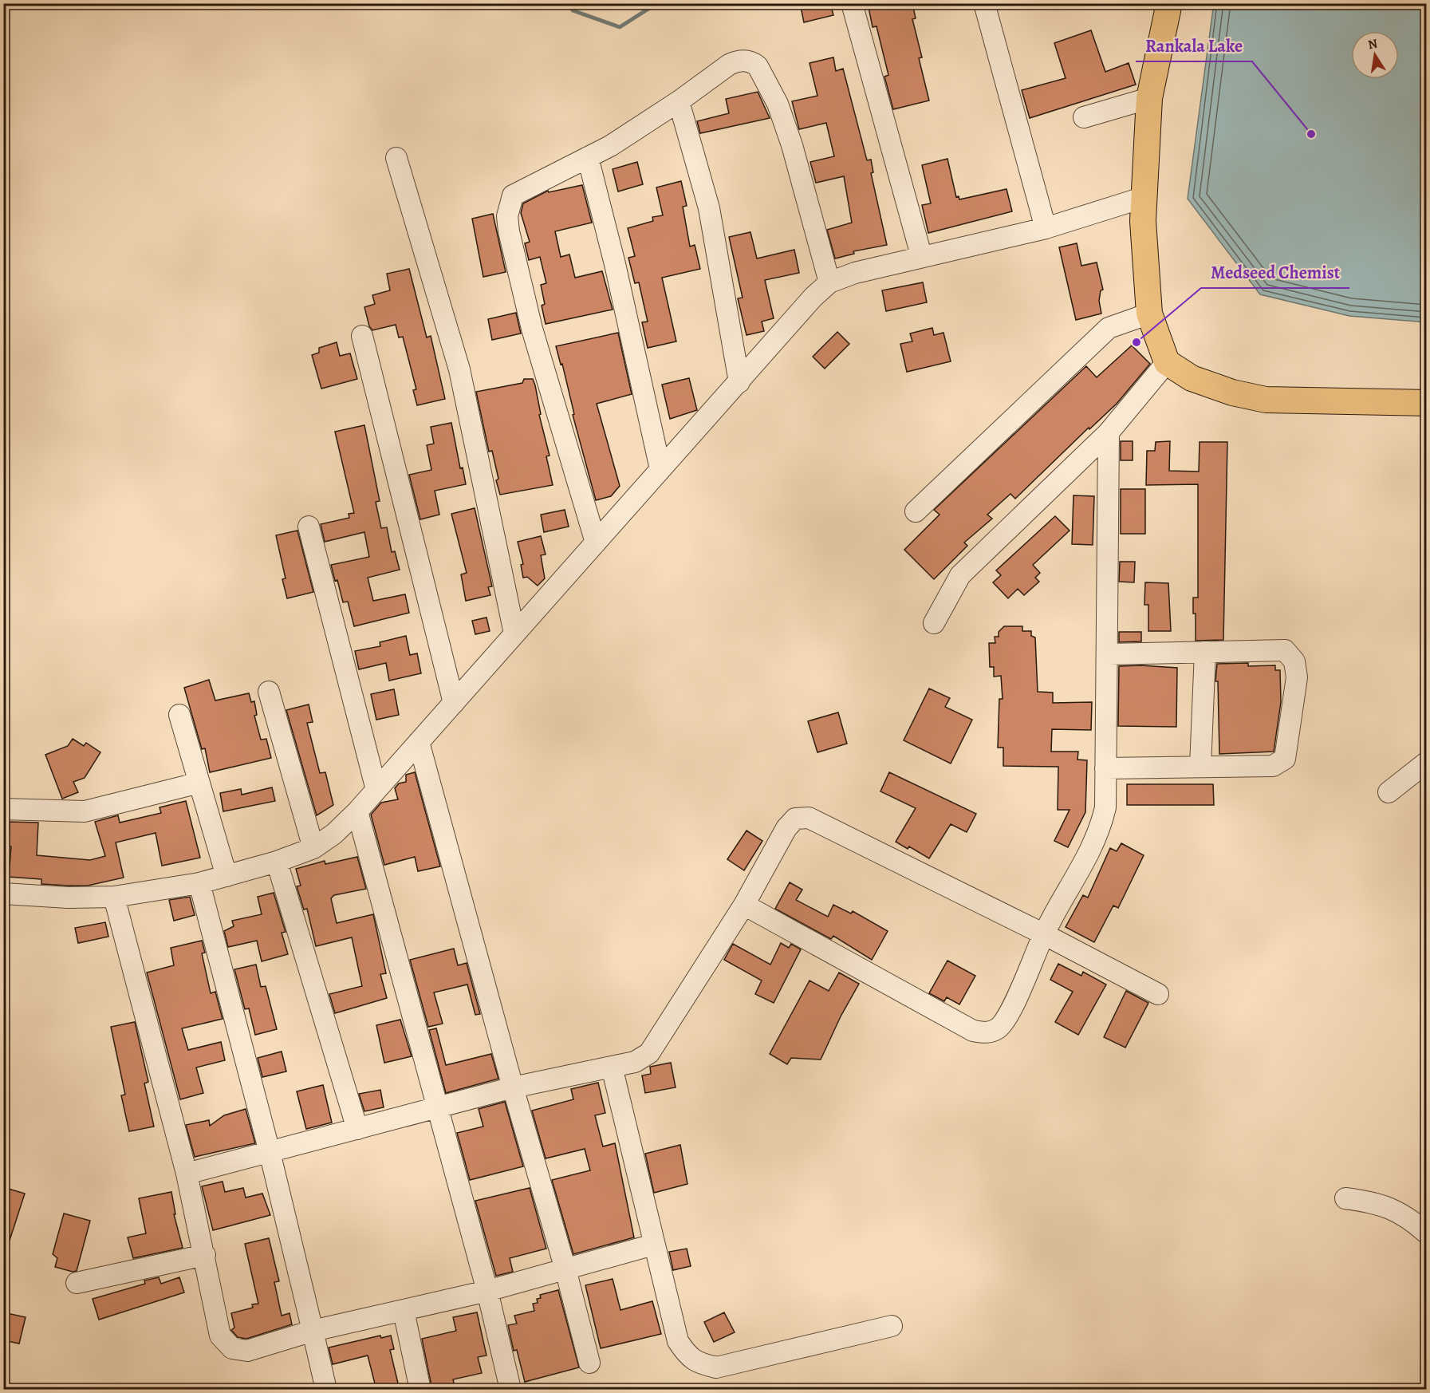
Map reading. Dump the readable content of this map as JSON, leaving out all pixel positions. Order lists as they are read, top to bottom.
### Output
{
  "places": ["Rankala Lake", "Medseed Chemist"],
  "north": "top"
}
